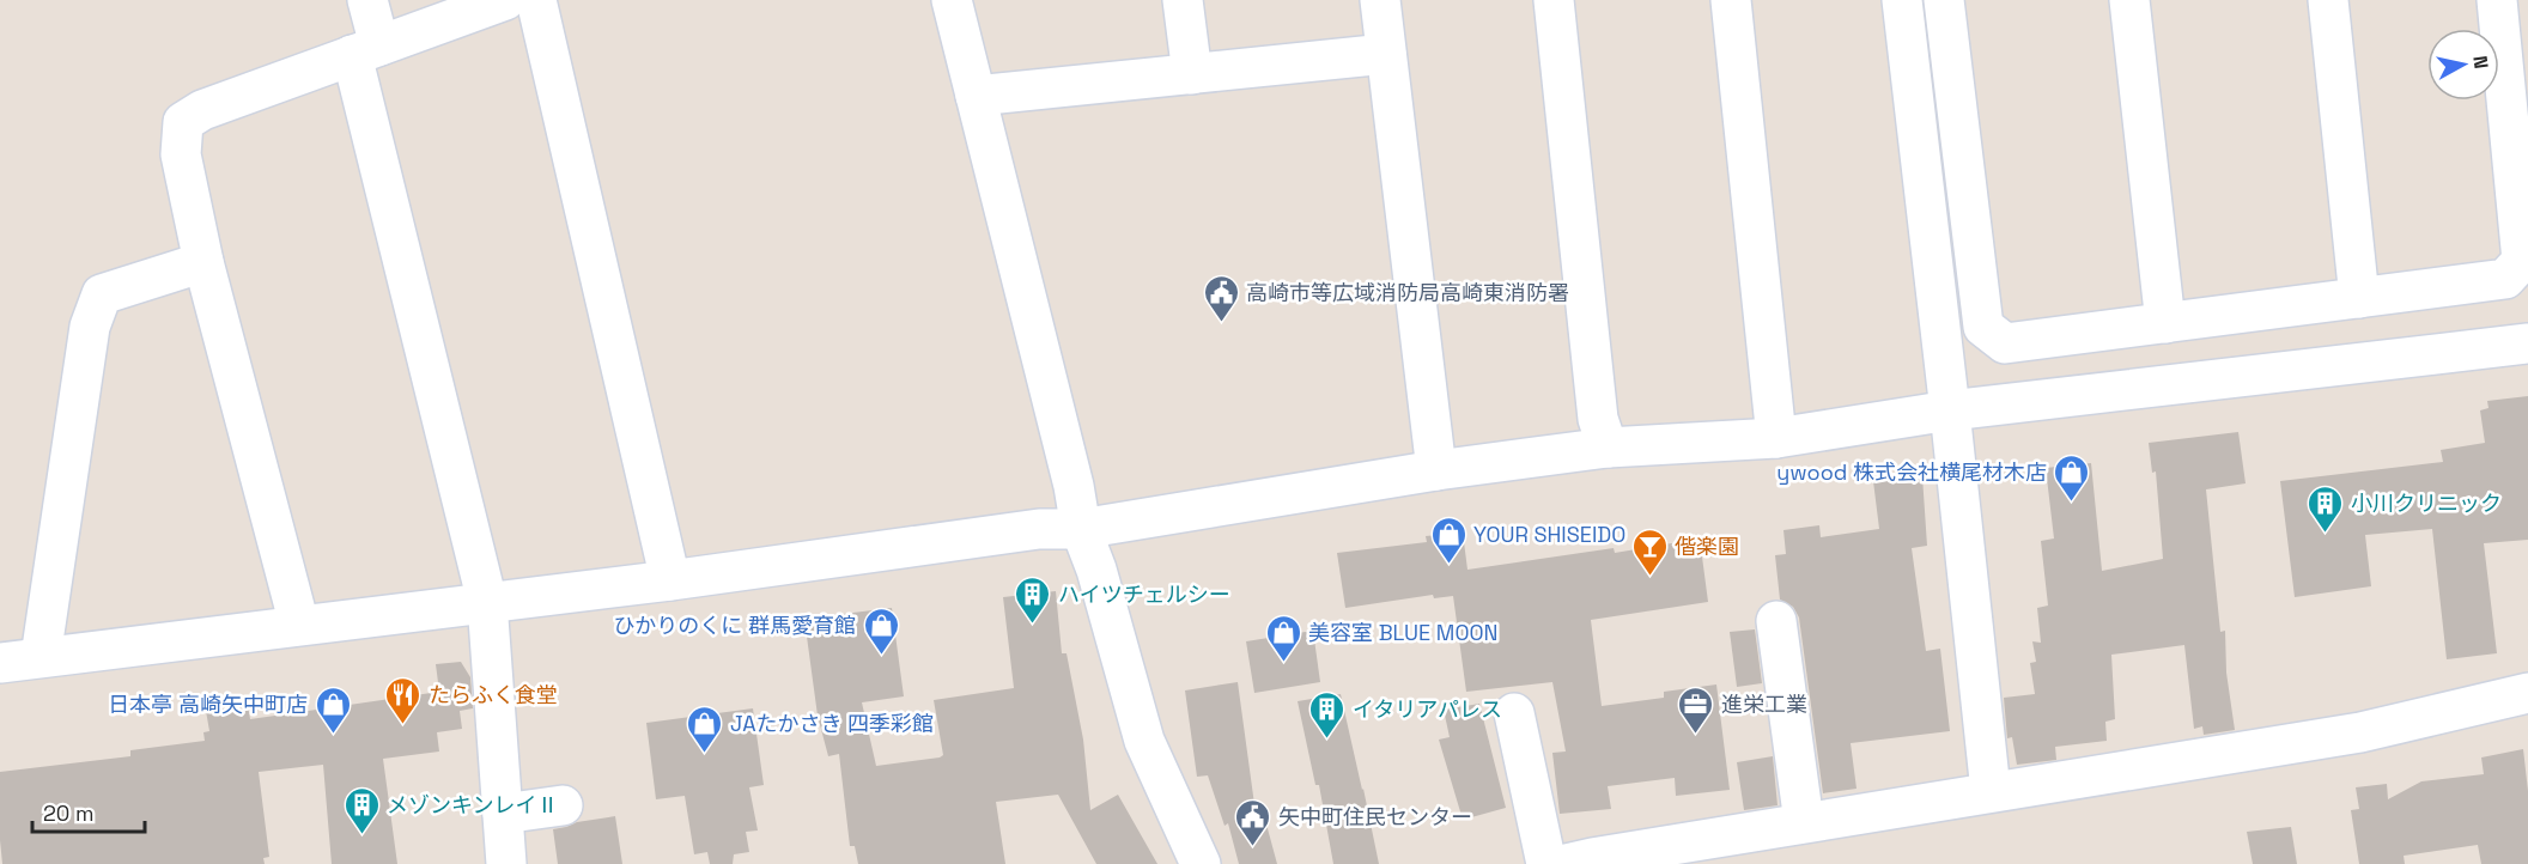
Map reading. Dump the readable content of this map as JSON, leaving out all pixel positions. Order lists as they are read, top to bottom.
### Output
{
  "places": {
    "public building": ["高崎市等広域消防局高崎東消防署", "矢中町住民センター"],
    "shop": [
      "ywood 株式会社横尾材木店",
      "YOUR SHISEIDO",
      "ひかりのくに 群馬愛育館",
      "美容室 BLUE MOON",
      "日本亭 高崎矢中町店",
      "JAたかさき 四季彩館"
    ],
    "building": [
      "小川クリニック",
      "ハイツチェルシー",
      "イタリアパレス",
      "メゾンキンレイⅡ"
    ],
    "bar": ["偕楽園"],
    "restaurant": ["たらふく食堂"],
    "office": ["進栄工業"]
  },
  "scale_bar": "20 m",
  "north": "right"
}
